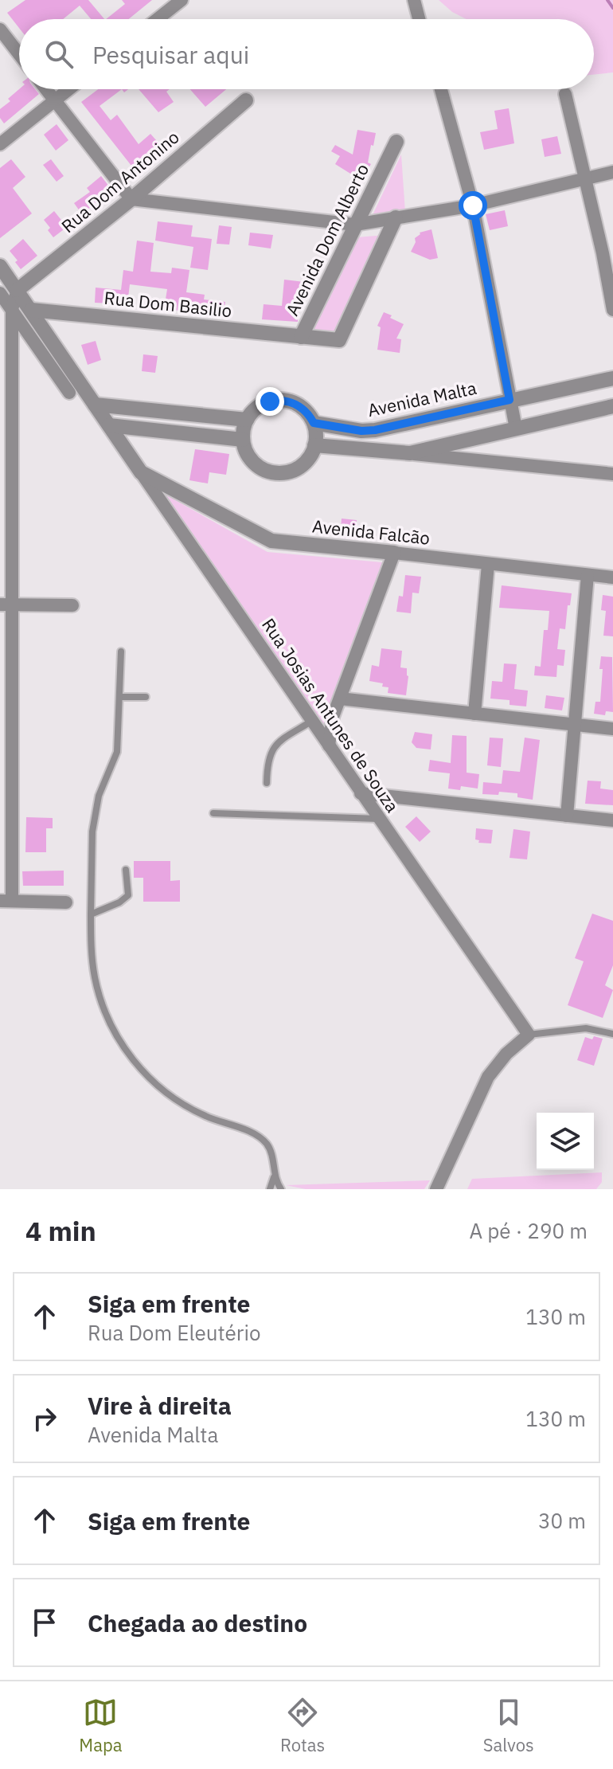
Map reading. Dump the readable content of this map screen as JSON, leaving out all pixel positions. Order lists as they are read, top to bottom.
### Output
{
  "streets": {
    "street": [
      "Rua Dom Antonino",
      "Avenida Dom Alberto",
      "Rua Dom Basilio",
      "Avenida Malta",
      "Avenida Falcão",
      "Rua Josias Antunes de Souza"
    ]
  },
  "crossings": [
    ["Rua Dom Antonino", "Rua Josias Antunes de Souza"],
    ["Avenida Dom Alberto", "Rua Dom Basilio"],
    ["Rua Dom Basilio", "Rua Josias Antunes de Souza"],
    ["Avenida Falcão", "Rua Josias Antunes de Souza"]
  ],
  "page": {
    "search": "Pesquisar aqui",
    "heading": ["4 min", "A pé · 290 m"],
    "list": [
      ["Siga em frente", "Rua Dom Eleutério", "130 m"],
      ["Vire à direita", "Avenida Malta", "130 m"],
      ["Siga em frente", "30 m"],
      "Chegada ao destino"
    ],
    "nav": ["Mapa", "Rotas", "Salvos"]
  }
}
